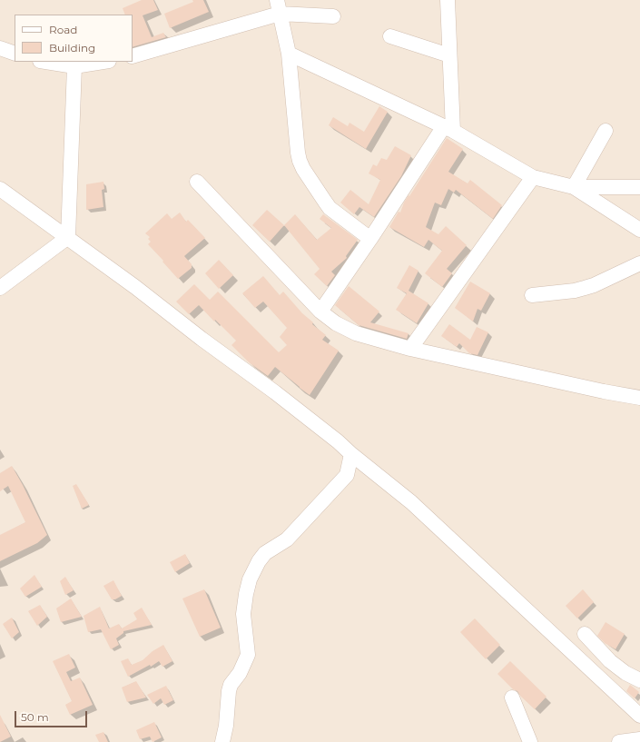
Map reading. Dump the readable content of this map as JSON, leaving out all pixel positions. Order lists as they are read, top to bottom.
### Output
{
  "legend": ["Road", "Building"],
  "scale_bar": "50 m"
}
